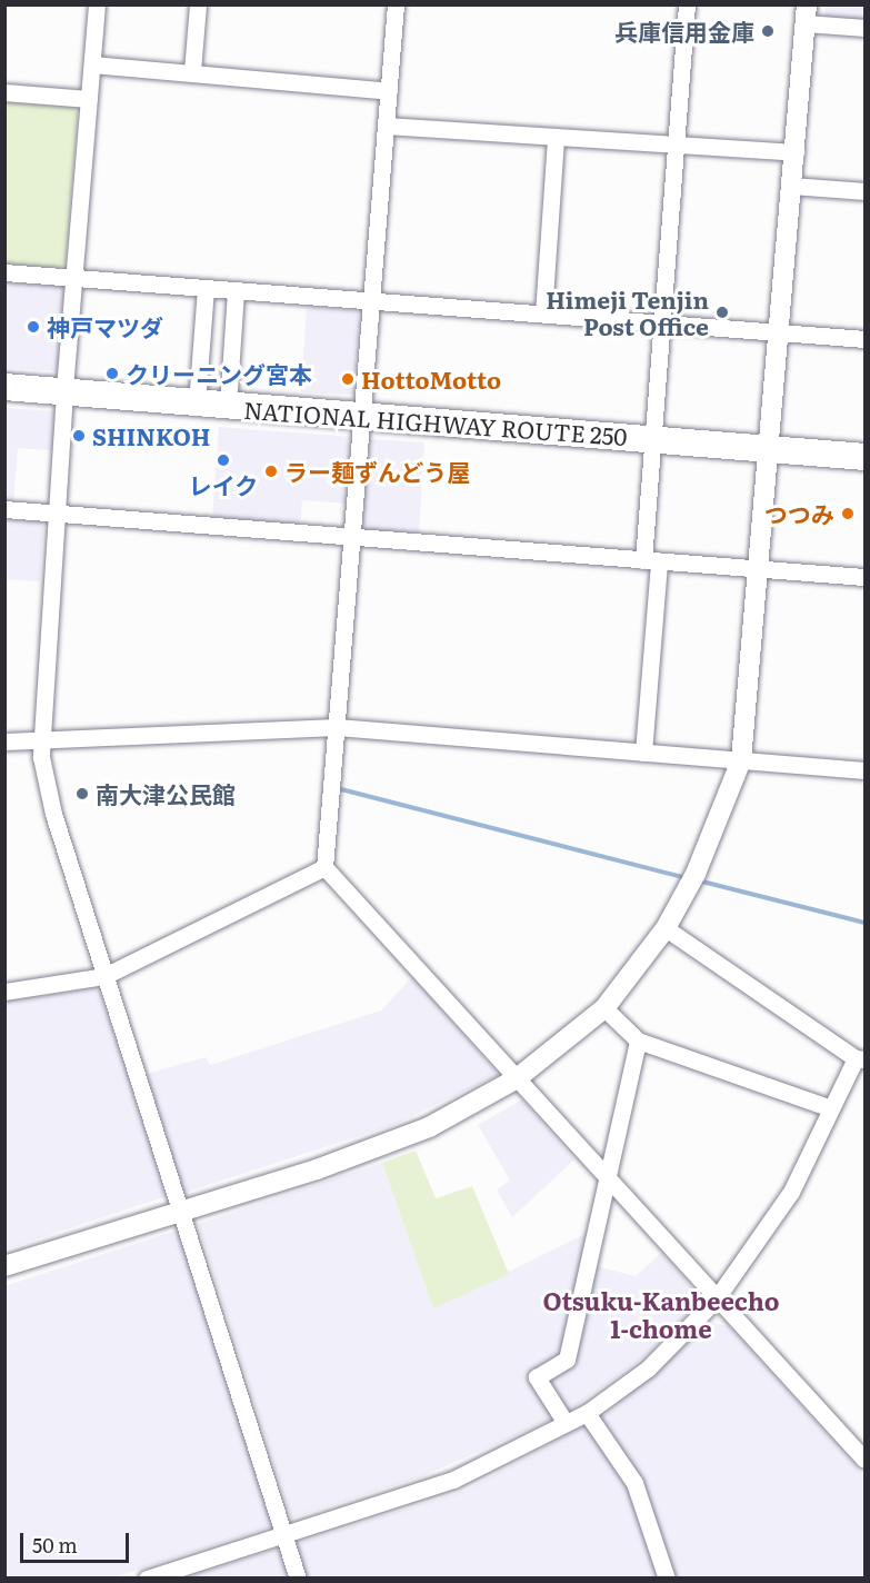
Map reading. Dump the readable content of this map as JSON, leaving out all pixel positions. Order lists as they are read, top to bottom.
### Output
{
  "streets": {
    "highway": ["NATIONAL HIGHWAY ROUTE 250"]
  },
  "districts": ["Otsuku-Kanbeecho 1-chome"],
  "places": [
    "兵庫信用金庫",
    "Himeji Tenjin Post Office",
    "神戸マツダ",
    "クリーニング宮本",
    "HottoMotto",
    "SHINKOH",
    "レイク",
    "ラー麺ずんどう屋",
    "つつみ",
    "南大津公民館"
  ],
  "scale_bar": "50 m"
}
